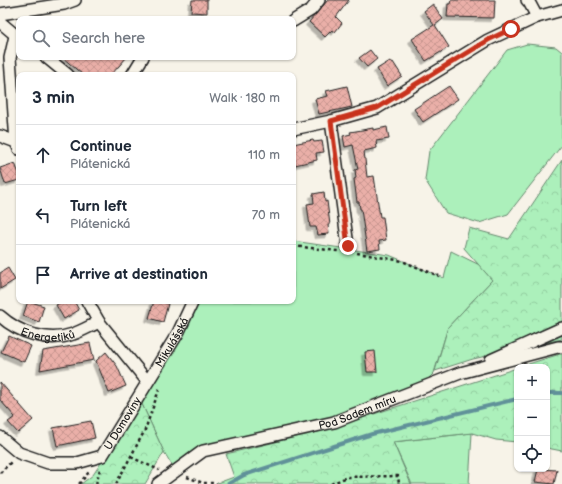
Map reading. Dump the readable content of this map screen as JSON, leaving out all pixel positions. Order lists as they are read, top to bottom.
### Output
{
  "streets": {
    "street": [
      "Energetiků",
      "Mikulášská",
      "Pod Sadem míru",
      "U Domoviny"
    ]
  },
  "crossings": [
    ["Mikulášská", "U Domoviny"]
  ],
  "page": {
    "search": "Search here",
    "heading": ["3 min", "Walk · 180 m"],
    "list": [
      ["Continue", "Plátenická", "110 m"],
      ["Turn left", "Plátenická", "70 m"],
      "Arrive at destination"
    ],
    "map_buttons": ["+", "−"]
  }
}
